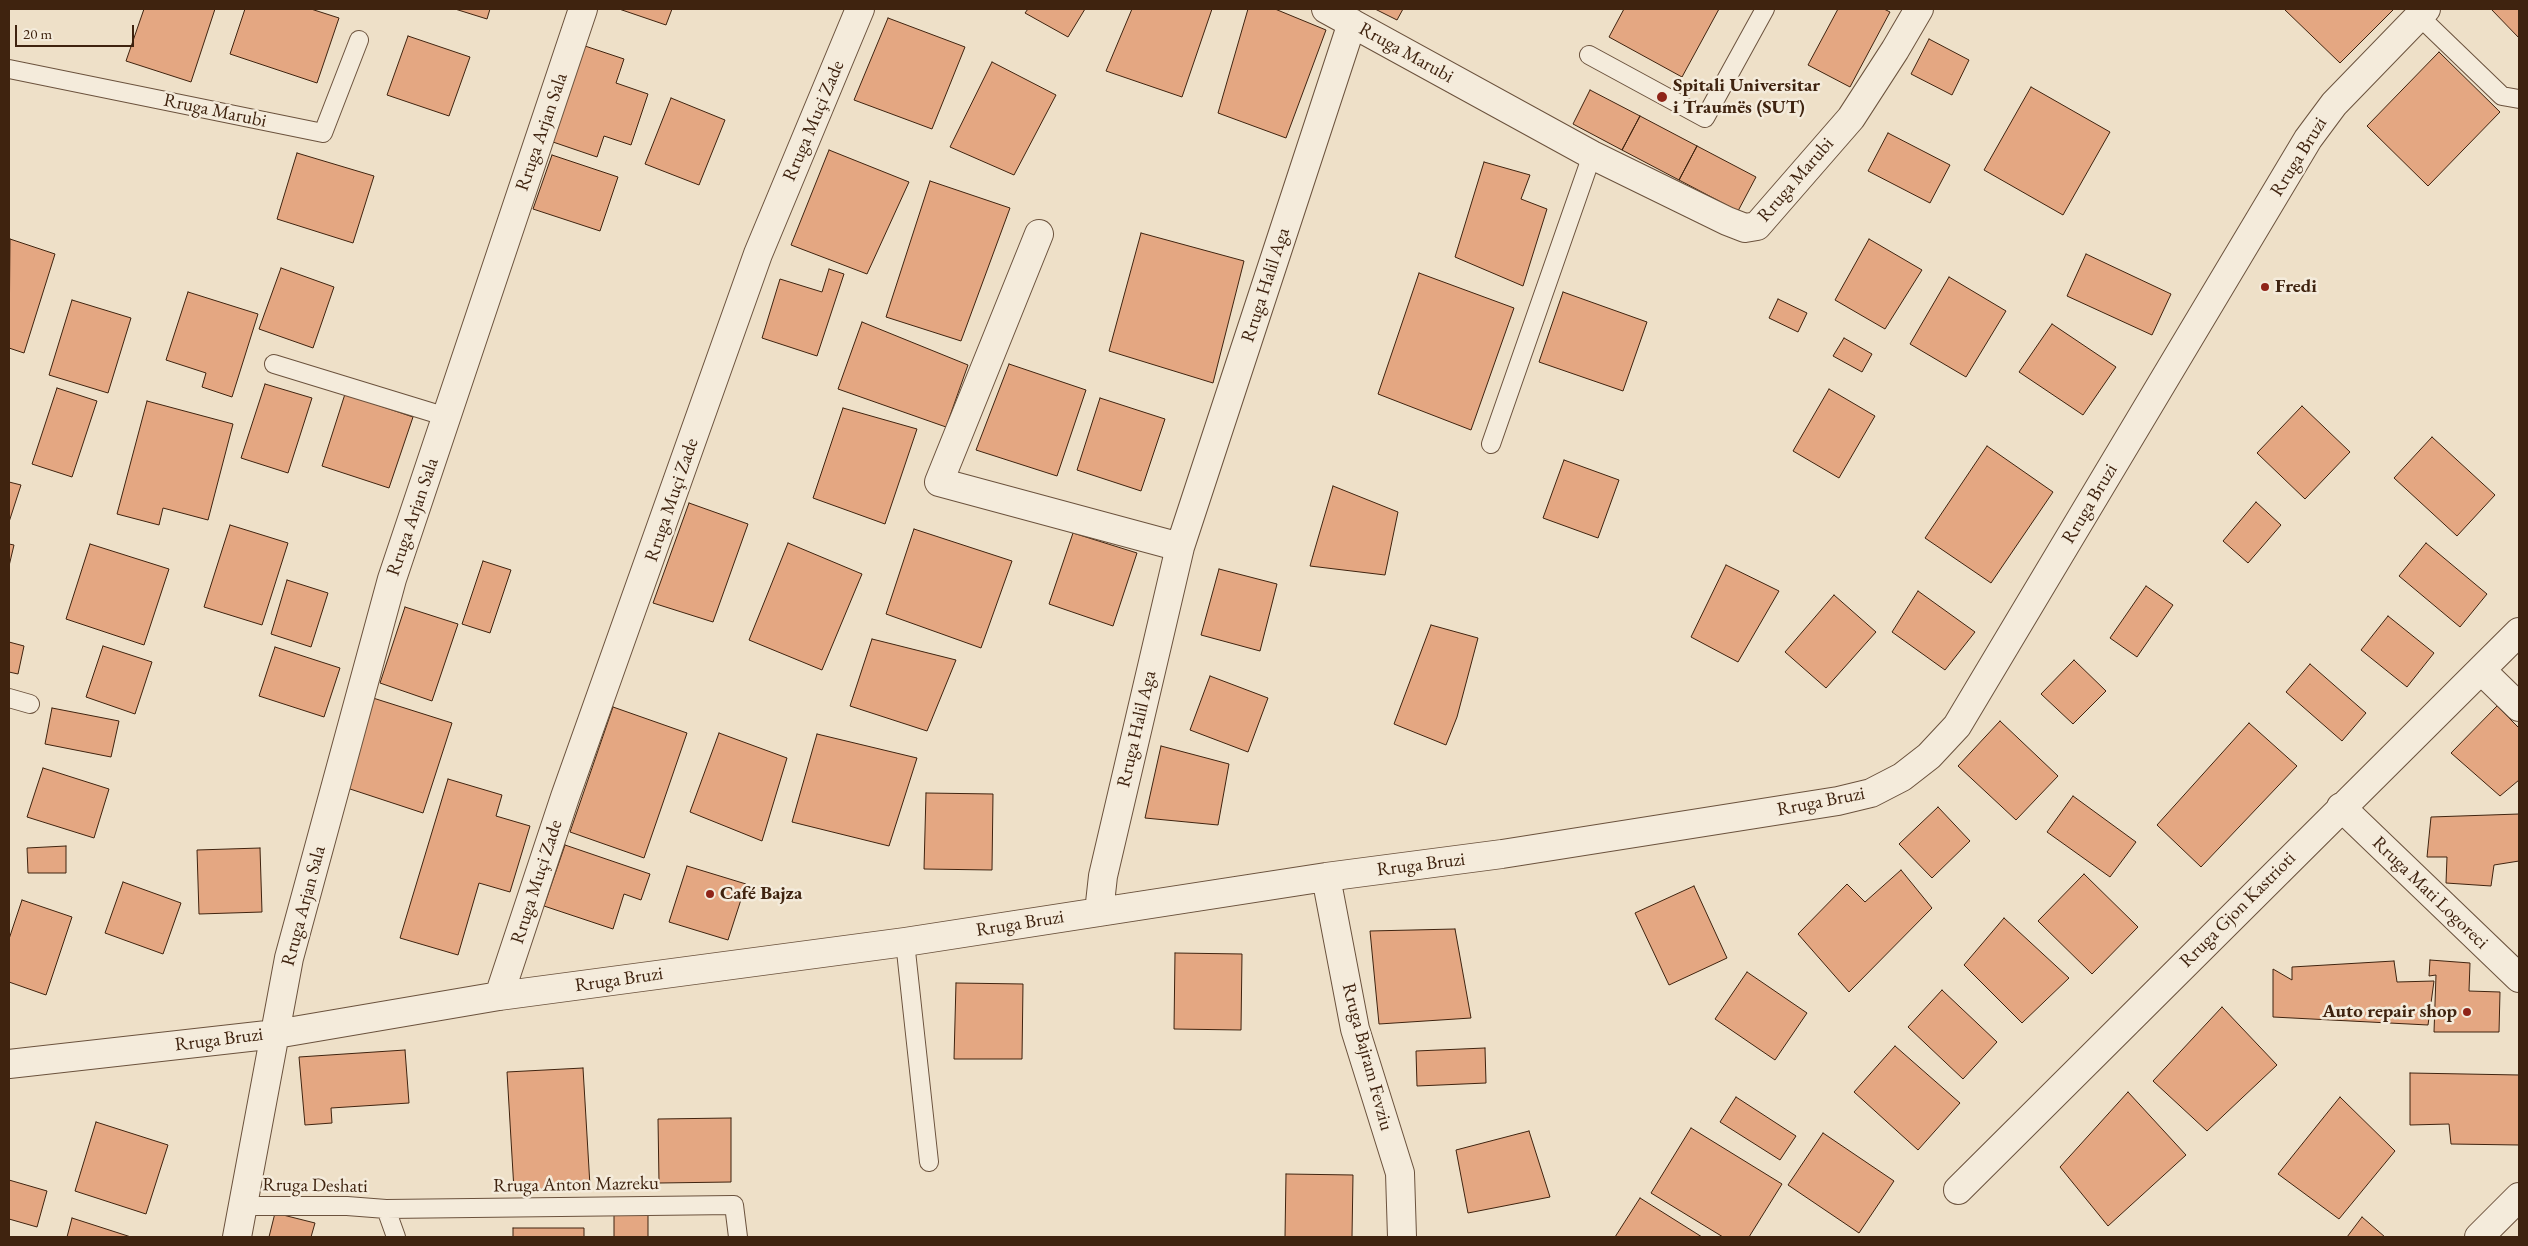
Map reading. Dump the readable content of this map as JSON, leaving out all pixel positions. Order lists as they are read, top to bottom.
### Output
{
  "streets": {
    "street": [
      "Rruga Marubi",
      "Rruga Muçi Zade",
      "Rruga Arjan Sala",
      "Rruga Bruzi",
      "Rruga Halil Aga",
      "Rruga Mati Logoreci",
      "Rruga Gjon Kastrioti",
      "Rruga Bajram Fevziu"
    ],
    "lane": ["Rruga Anton Mazreku", "Rruga Deshati"]
  },
  "crossings": [
    ["Rruga Marubi", "Rruga Halil Aga"],
    ["Rruga Muçi Zade", "Rruga Bruzi"],
    ["Rruga Arjan Sala", "Rruga Bruzi"],
    ["Rruga Arjan Sala", "Rruga Deshati"],
    ["Rruga Bruzi", "Rruga Halil Aga"],
    ["Rruga Bruzi", "Rruga Bajram Fevziu"],
    ["Rruga Mati Logoreci", "Rruga Gjon Kastrioti"],
    ["Rruga Anton Mazreku", "Rruga Deshati"]
  ],
  "places": [
    "Spitali Universitar i Traumës (SUT)",
    "Fredi",
    "Café Bajza",
    "Auto repair shop"
  ],
  "scale_bar": "20 m"
}
